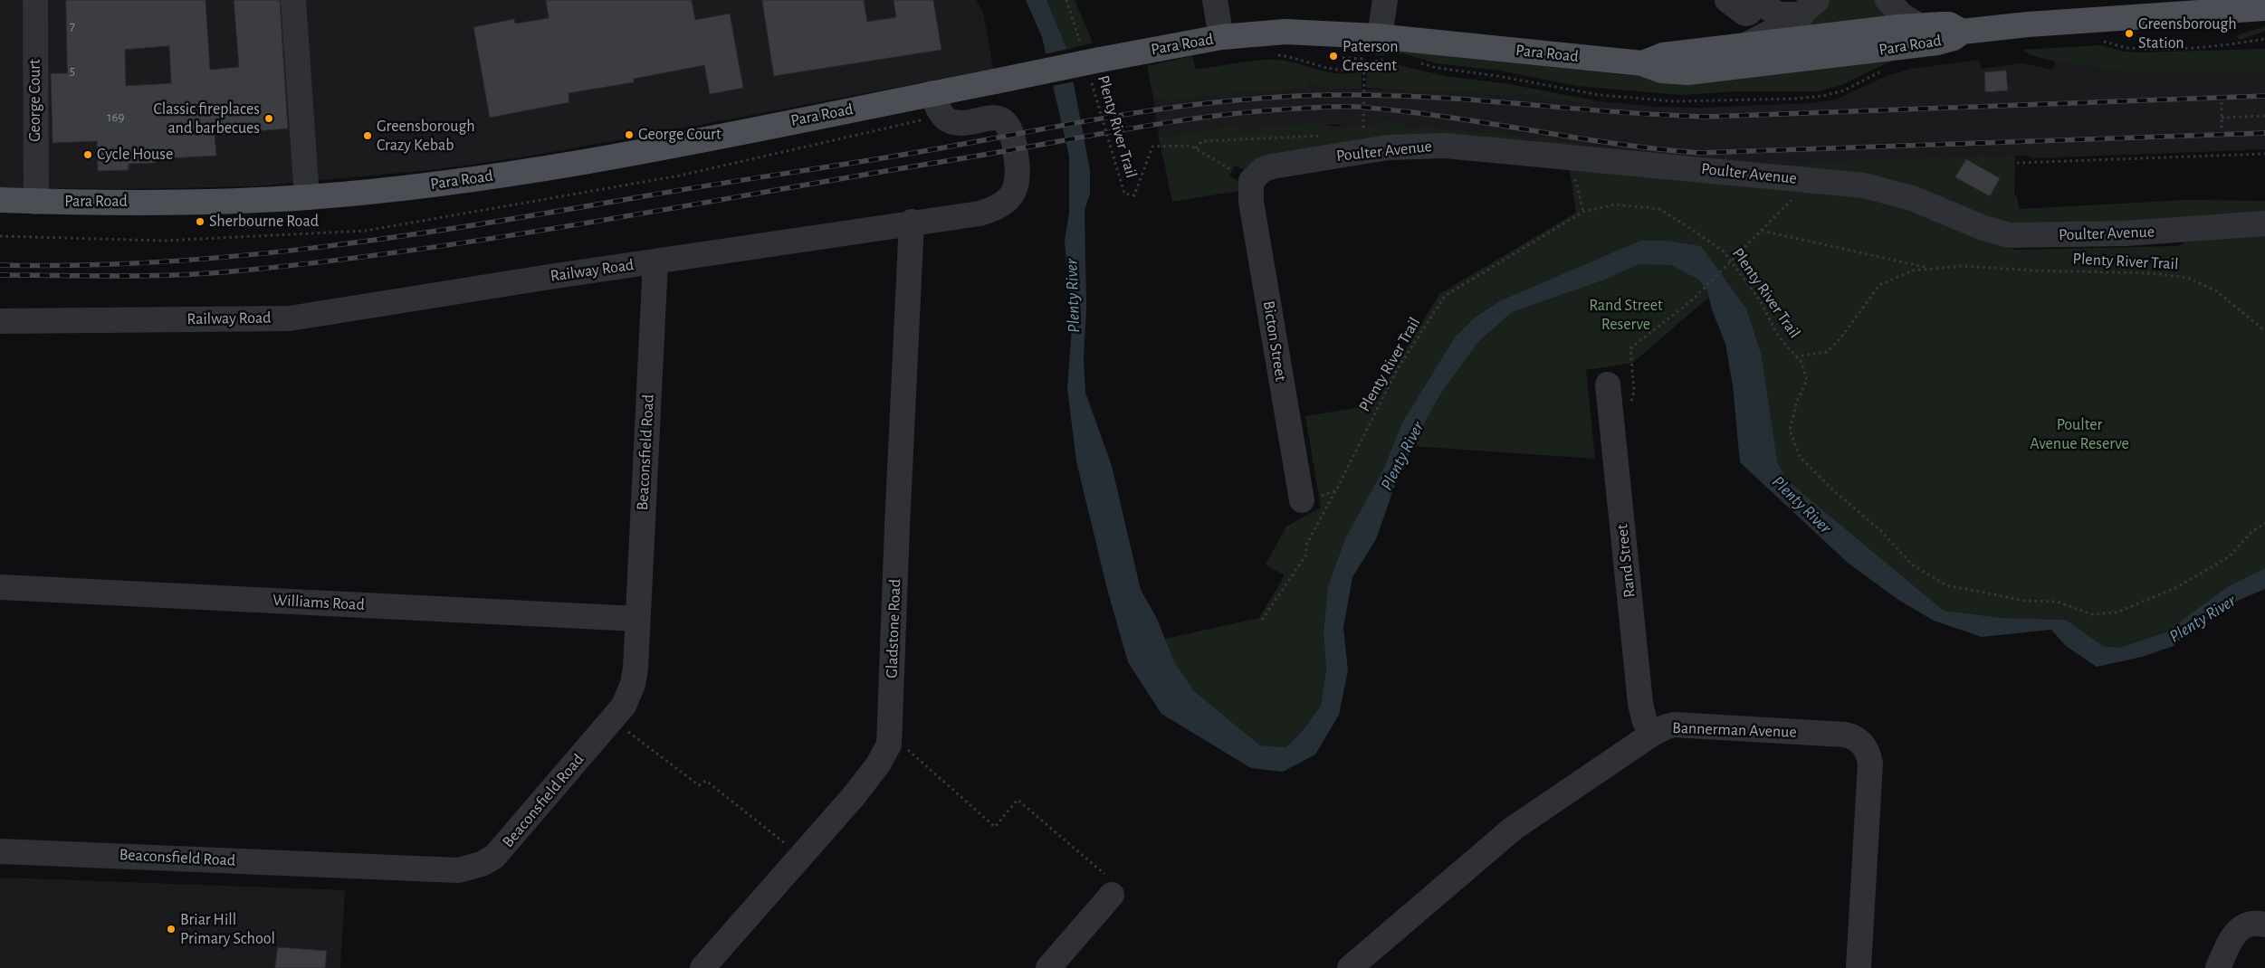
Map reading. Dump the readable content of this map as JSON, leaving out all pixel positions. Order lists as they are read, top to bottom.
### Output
{
  "streets": {
    "main road": ["Para Road"],
    "street": [
      "George Court",
      "Poulter Avenue",
      "Railway Road",
      "Bicton Street",
      "Beaconsfield Road",
      "Rand Street",
      "Williams Road",
      "Gladstone Road",
      "Bannerman Avenue"
    ],
    "path": ["Plenty River Trail"]
  },
  "crossings": [
    ["Para Road", "George Court"],
    ["Para Road", "Plenty River Trail"],
    ["Para Road", "Railway Road"],
    ["Plenty River Trail", "Poulter Avenue"],
    ["Plenty River Trail", "Bicton Street"],
    ["Poulter Avenue", "Bicton Street"],
    ["Railway Road", "Beaconsfield Road"],
    ["Railway Road", "Gladstone Road"],
    ["Beaconsfield Road", "Williams Road"],
    ["Rand Street", "Bannerman Avenue"]
  ],
  "water": ["Plenty River"],
  "parks": ["Rand Street Reserve", "Poulter Avenue Reserve"],
  "places": [
    "Greensborough Station",
    "Paterson Crescent",
    "Classic fireplaces and barbecues",
    "George Court",
    "Greensborough Crazy Kebab",
    "Cycle House",
    "Sherbourne Road",
    "Briar Hill Primary School"
  ],
  "house_numbers": ["7", "5", "169"]
}
